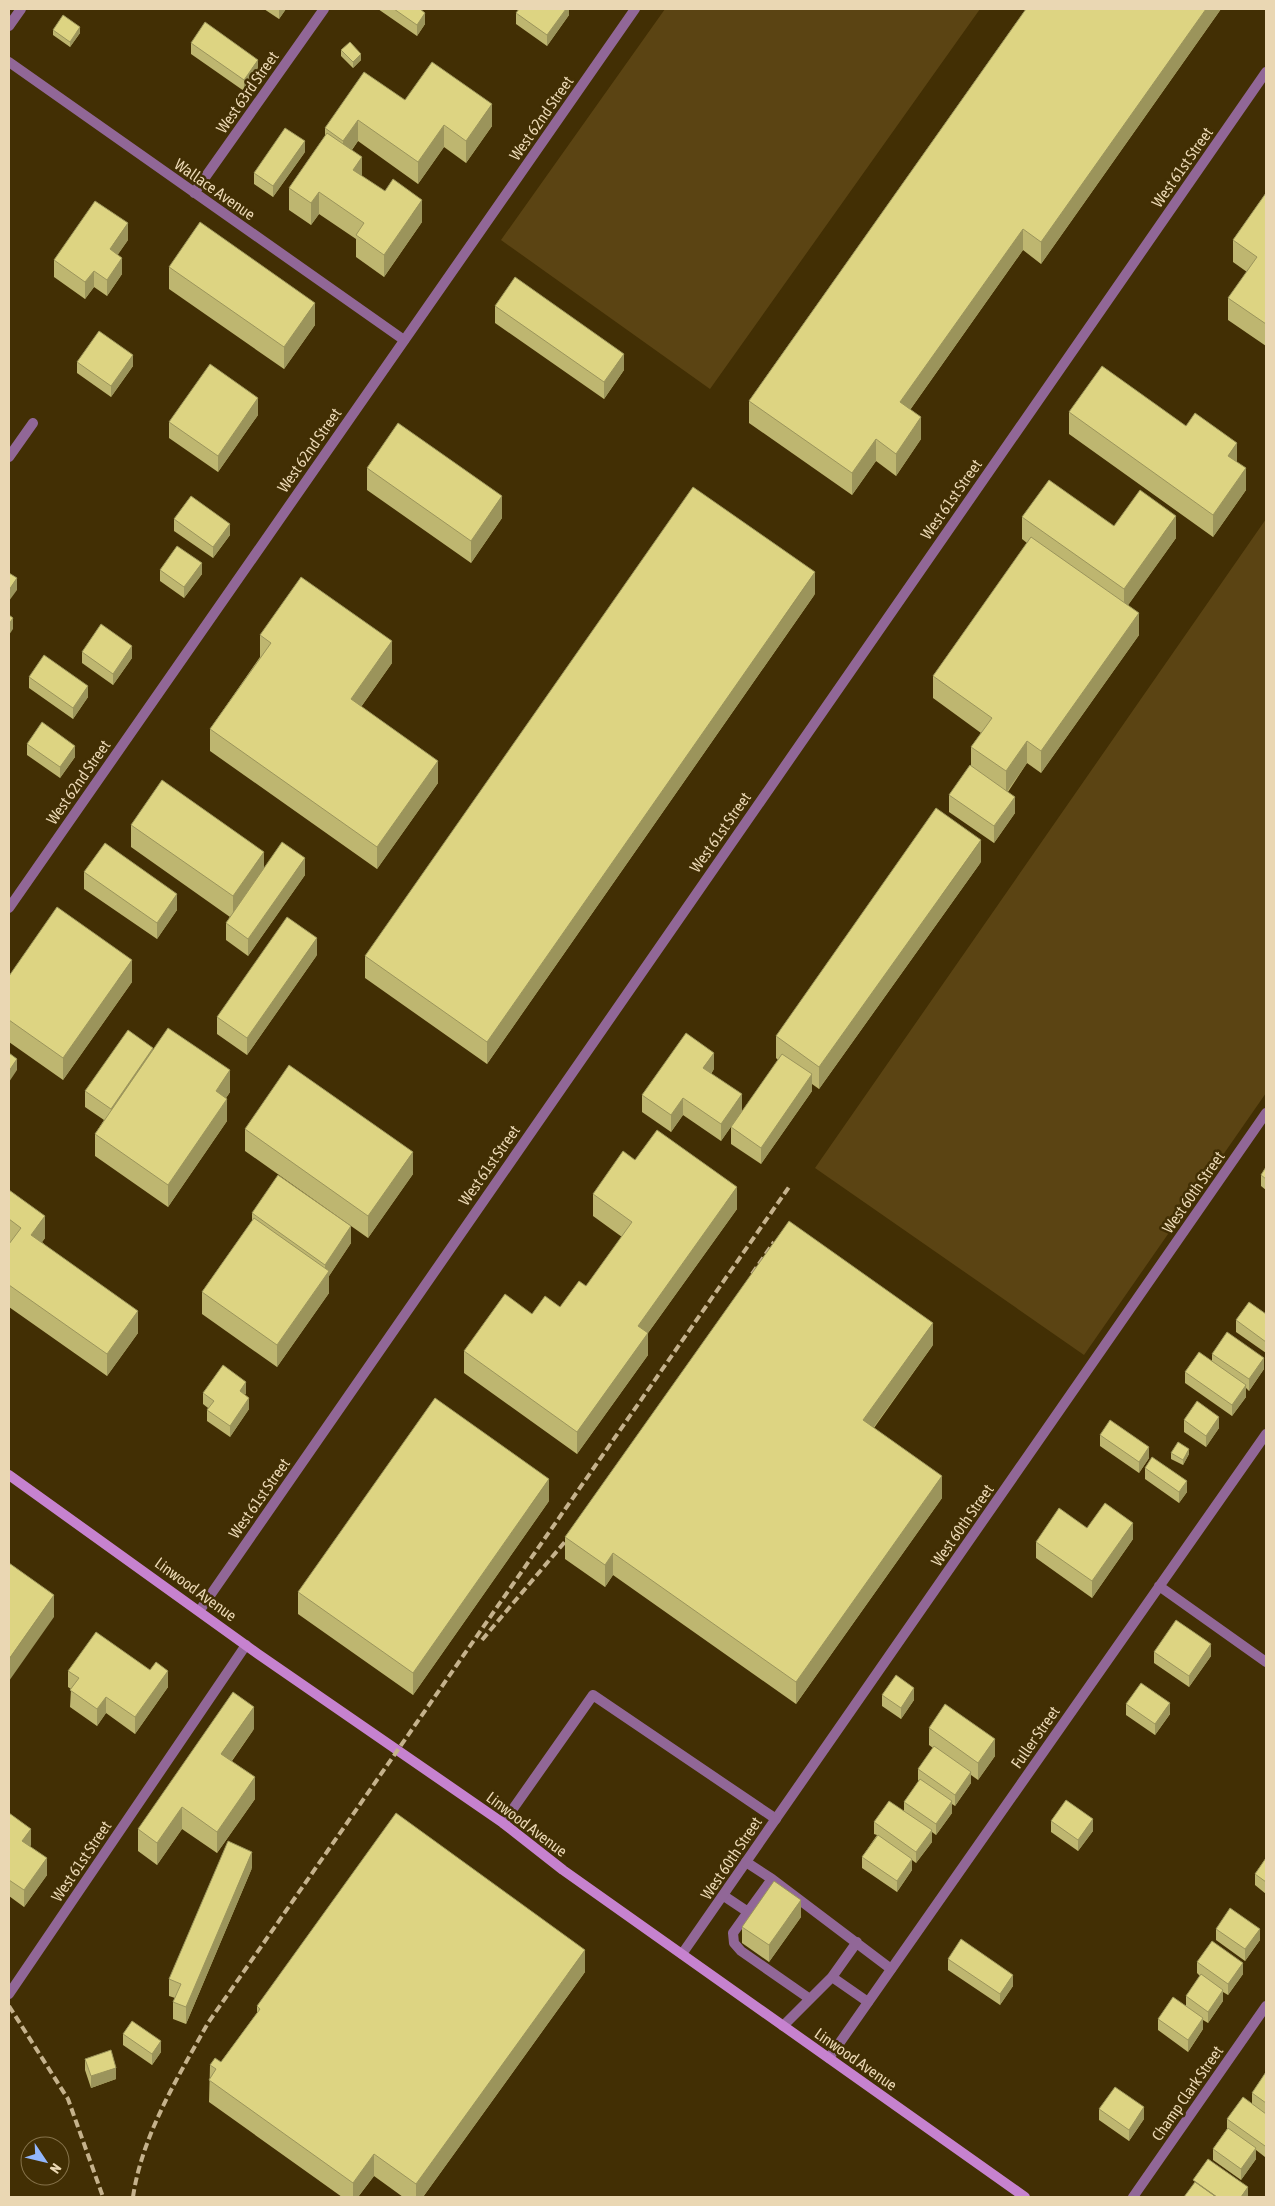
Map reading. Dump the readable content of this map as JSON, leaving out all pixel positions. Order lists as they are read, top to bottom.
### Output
{
  "streets": {
    "main road": ["Linwood Avenue"],
    "street": [
      "West 63rd Street",
      "West 62nd Street",
      "West 61st Street",
      "Wallace Avenue",
      "West 60th Street",
      "Fuller Street",
      "Champ Clark Street"
    ]
  },
  "crossings": [
    ["West 63rd Street", "Wallace Avenue"],
    ["West 62nd Street", "Wallace Avenue"],
    ["West 61st Street", "Linwood Avenue"],
    ["West 60th Street", "Linwood Avenue"],
    ["Linwood Avenue", "Fuller Street"]
  ],
  "north": "bottom right"
}
